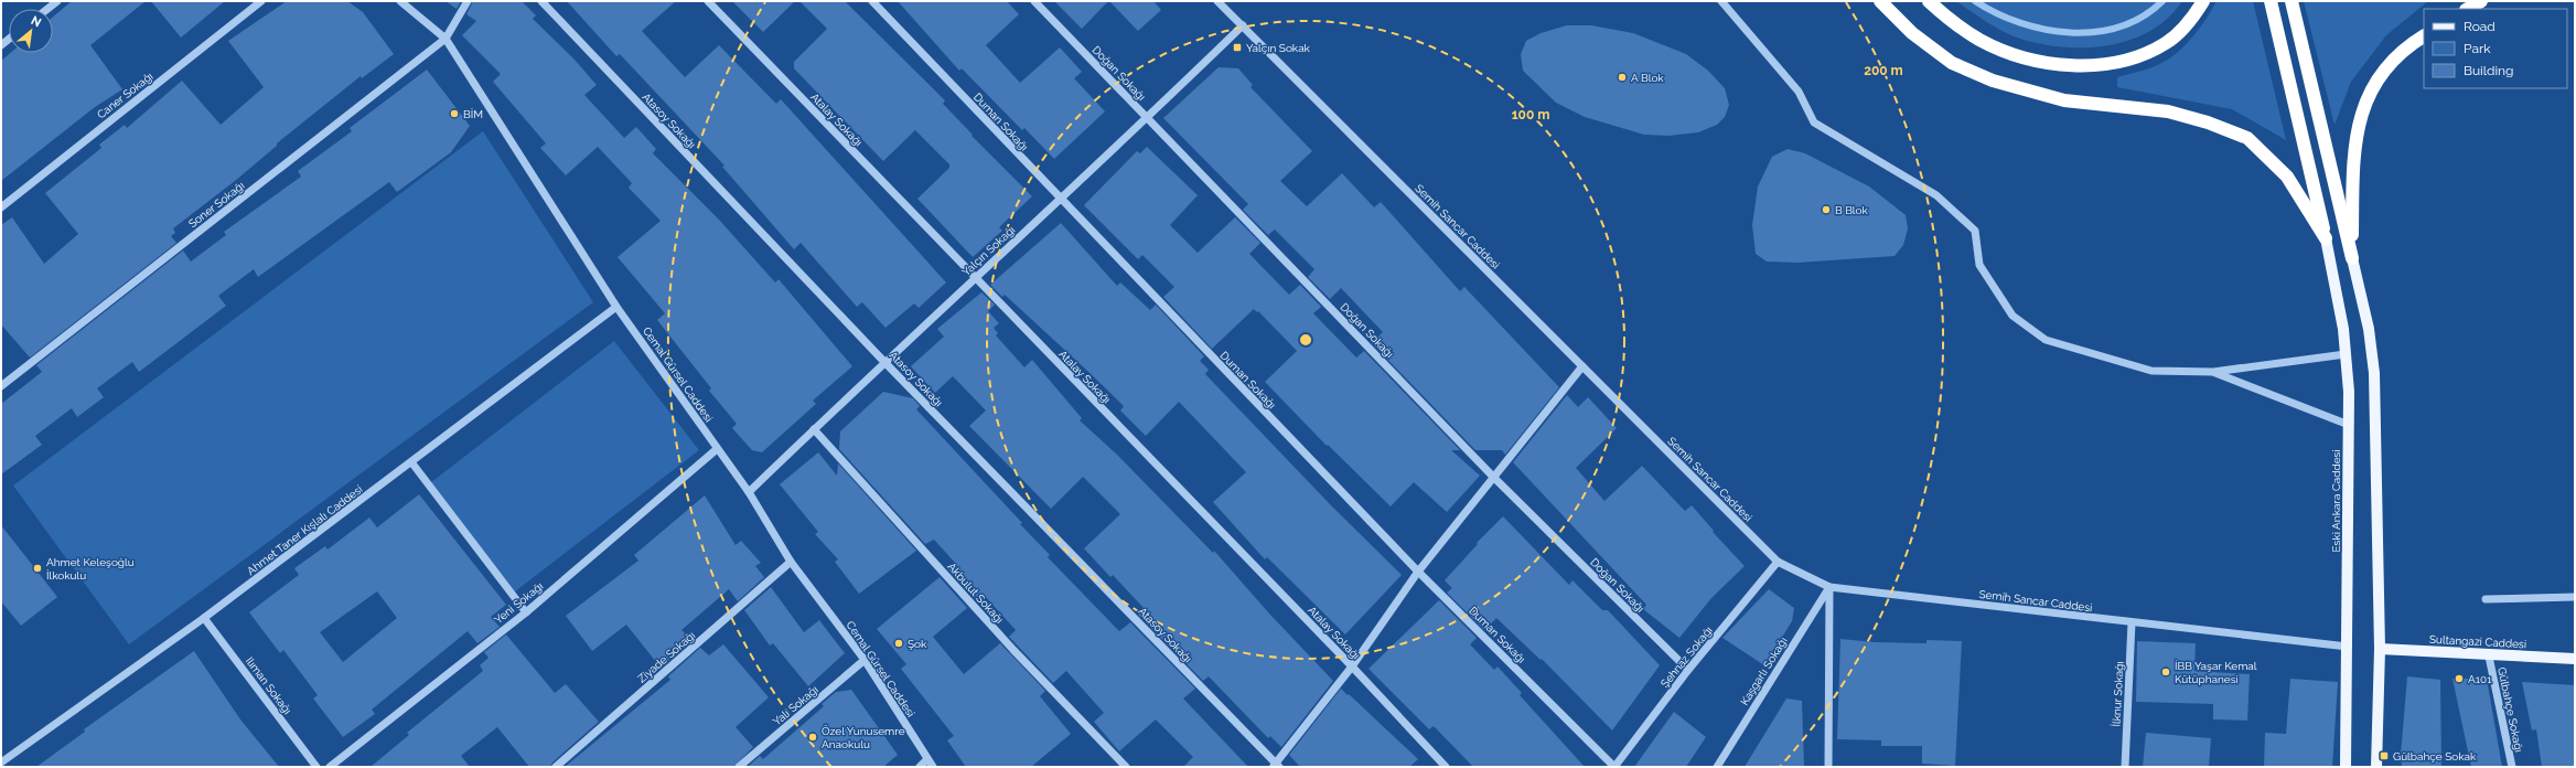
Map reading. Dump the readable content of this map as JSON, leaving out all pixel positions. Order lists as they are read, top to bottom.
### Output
{
  "streets": {
    "main road": ["Eski Ankara Caddesi", "Sultangazi Caddesi"],
    "street": [
      "Doğan Sokağı",
      "Caner Sokağı",
      "Atalay Sokağı",
      "Atasoy Sokağı",
      "Duman Sokağı",
      "Soner Sokağı",
      "Semih Sancar Caddesi",
      "Yalçın Sokağı",
      "Cemal Gürsel Caddesi",
      "Ahmet Taner Kışlalı Caddesi",
      "Akbulut Sokağı",
      "Yeni Sokağı",
      "Ziyade Sokağı",
      "Şehnaz Sokağı",
      "Kaşgarlı Sokağı",
      "Ilıman Sokağı",
      "İlknur Sokağı",
      "Yalı Sokağı",
      "Gülbahçe Sokağı"
    ]
  },
  "crossings": [
    ["Doğan Sokağı", "Yalçın Sokağı"],
    ["Doğan Sokağı", "Şehnaz Sokağı"],
    ["Atalay Sokağı", "Yalçın Sokağı"],
    ["Atasoy Sokağı", "Yalçın Sokağı"],
    ["Duman Sokağı", "Yalçın Sokağı"],
    ["Duman Sokağı", "Şehnaz Sokağı"],
    ["Soner Sokağı", "Cemal Gürsel Caddesi"],
    ["Semih Sancar Caddesi", "Yalçın Sokağı"],
    ["Semih Sancar Caddesi", "Eski Ankara Caddesi"],
    ["Semih Sancar Caddesi", "Şehnaz Sokağı"],
    ["Semih Sancar Caddesi", "Kaşgarlı Sokağı"],
    ["Semih Sancar Caddesi", "İlknur Sokağı"],
    ["Yalçın Sokağı", "Cemal Gürsel Caddesi"],
    ["Yalçın Sokağı", "Akbulut Sokağı"],
    ["Cemal Gürsel Caddesi", "Ahmet Taner Kışlalı Caddesi"],
    ["Cemal Gürsel Caddesi", "Yeni Sokağı"],
    ["Cemal Gürsel Caddesi", "Ziyade Sokağı"],
    ["Cemal Gürsel Caddesi", "Yalı Sokağı"],
    ["Ahmet Taner Kışlalı Caddesi", "Ilıman Sokağı"],
    ["Sultangazi Caddesi", "Gülbahçe Sokağı"]
  ],
  "places": {
    "transit": ["Yalçın Sokak", "Gülbahçe Sokak"],
    "other": [
      "A Blok",
      "BİM",
      "B Blok",
      "Ahmet Keleşoğlu İlkokulu",
      "Şok",
      "İBB Yaşar Kemal Kütüphanesi",
      "A101",
      "Özel Yunusemre Anaokulu"
    ]
  },
  "legend": ["Road", "Park", "Building"],
  "north": "top right",
  "rings": ["200 m", "100 m"]
}
